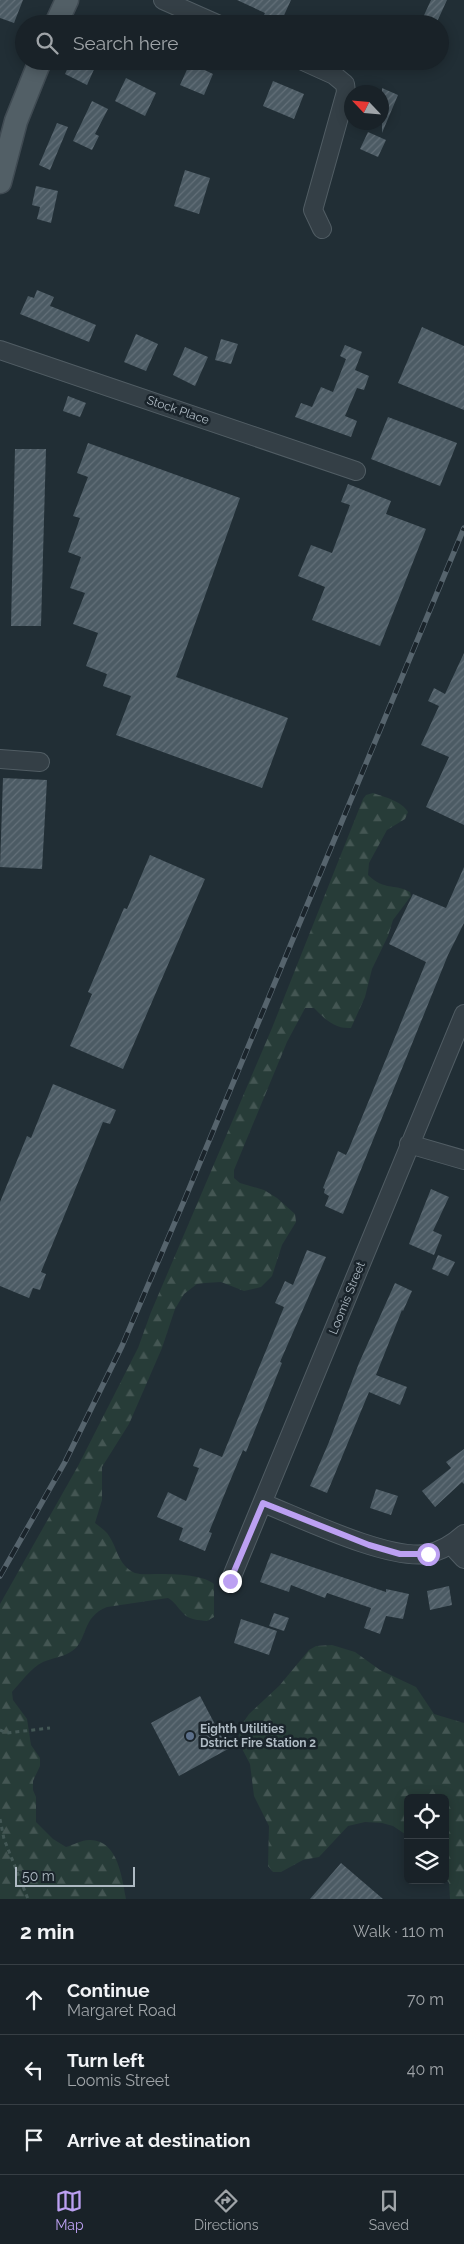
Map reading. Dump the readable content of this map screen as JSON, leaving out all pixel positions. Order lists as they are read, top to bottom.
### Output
{
  "streets": {
    "street": ["Stock Place", "Loomis Street"]
  },
  "places": ["Eighth Utilities Dstrict Fire Station 2"],
  "scale_bar": "50 m",
  "north": "top left",
  "page": {
    "search": "Search here",
    "scale": "50 m",
    "heading": ["2 min", "Walk · 110 m"],
    "list": [
      ["Continue", "Margaret Road", "70 m"],
      ["Turn left", "Loomis Street", "40 m"],
      "Arrive at destination"
    ],
    "nav": ["Map", "Directions", "Saved"]
  }
}
